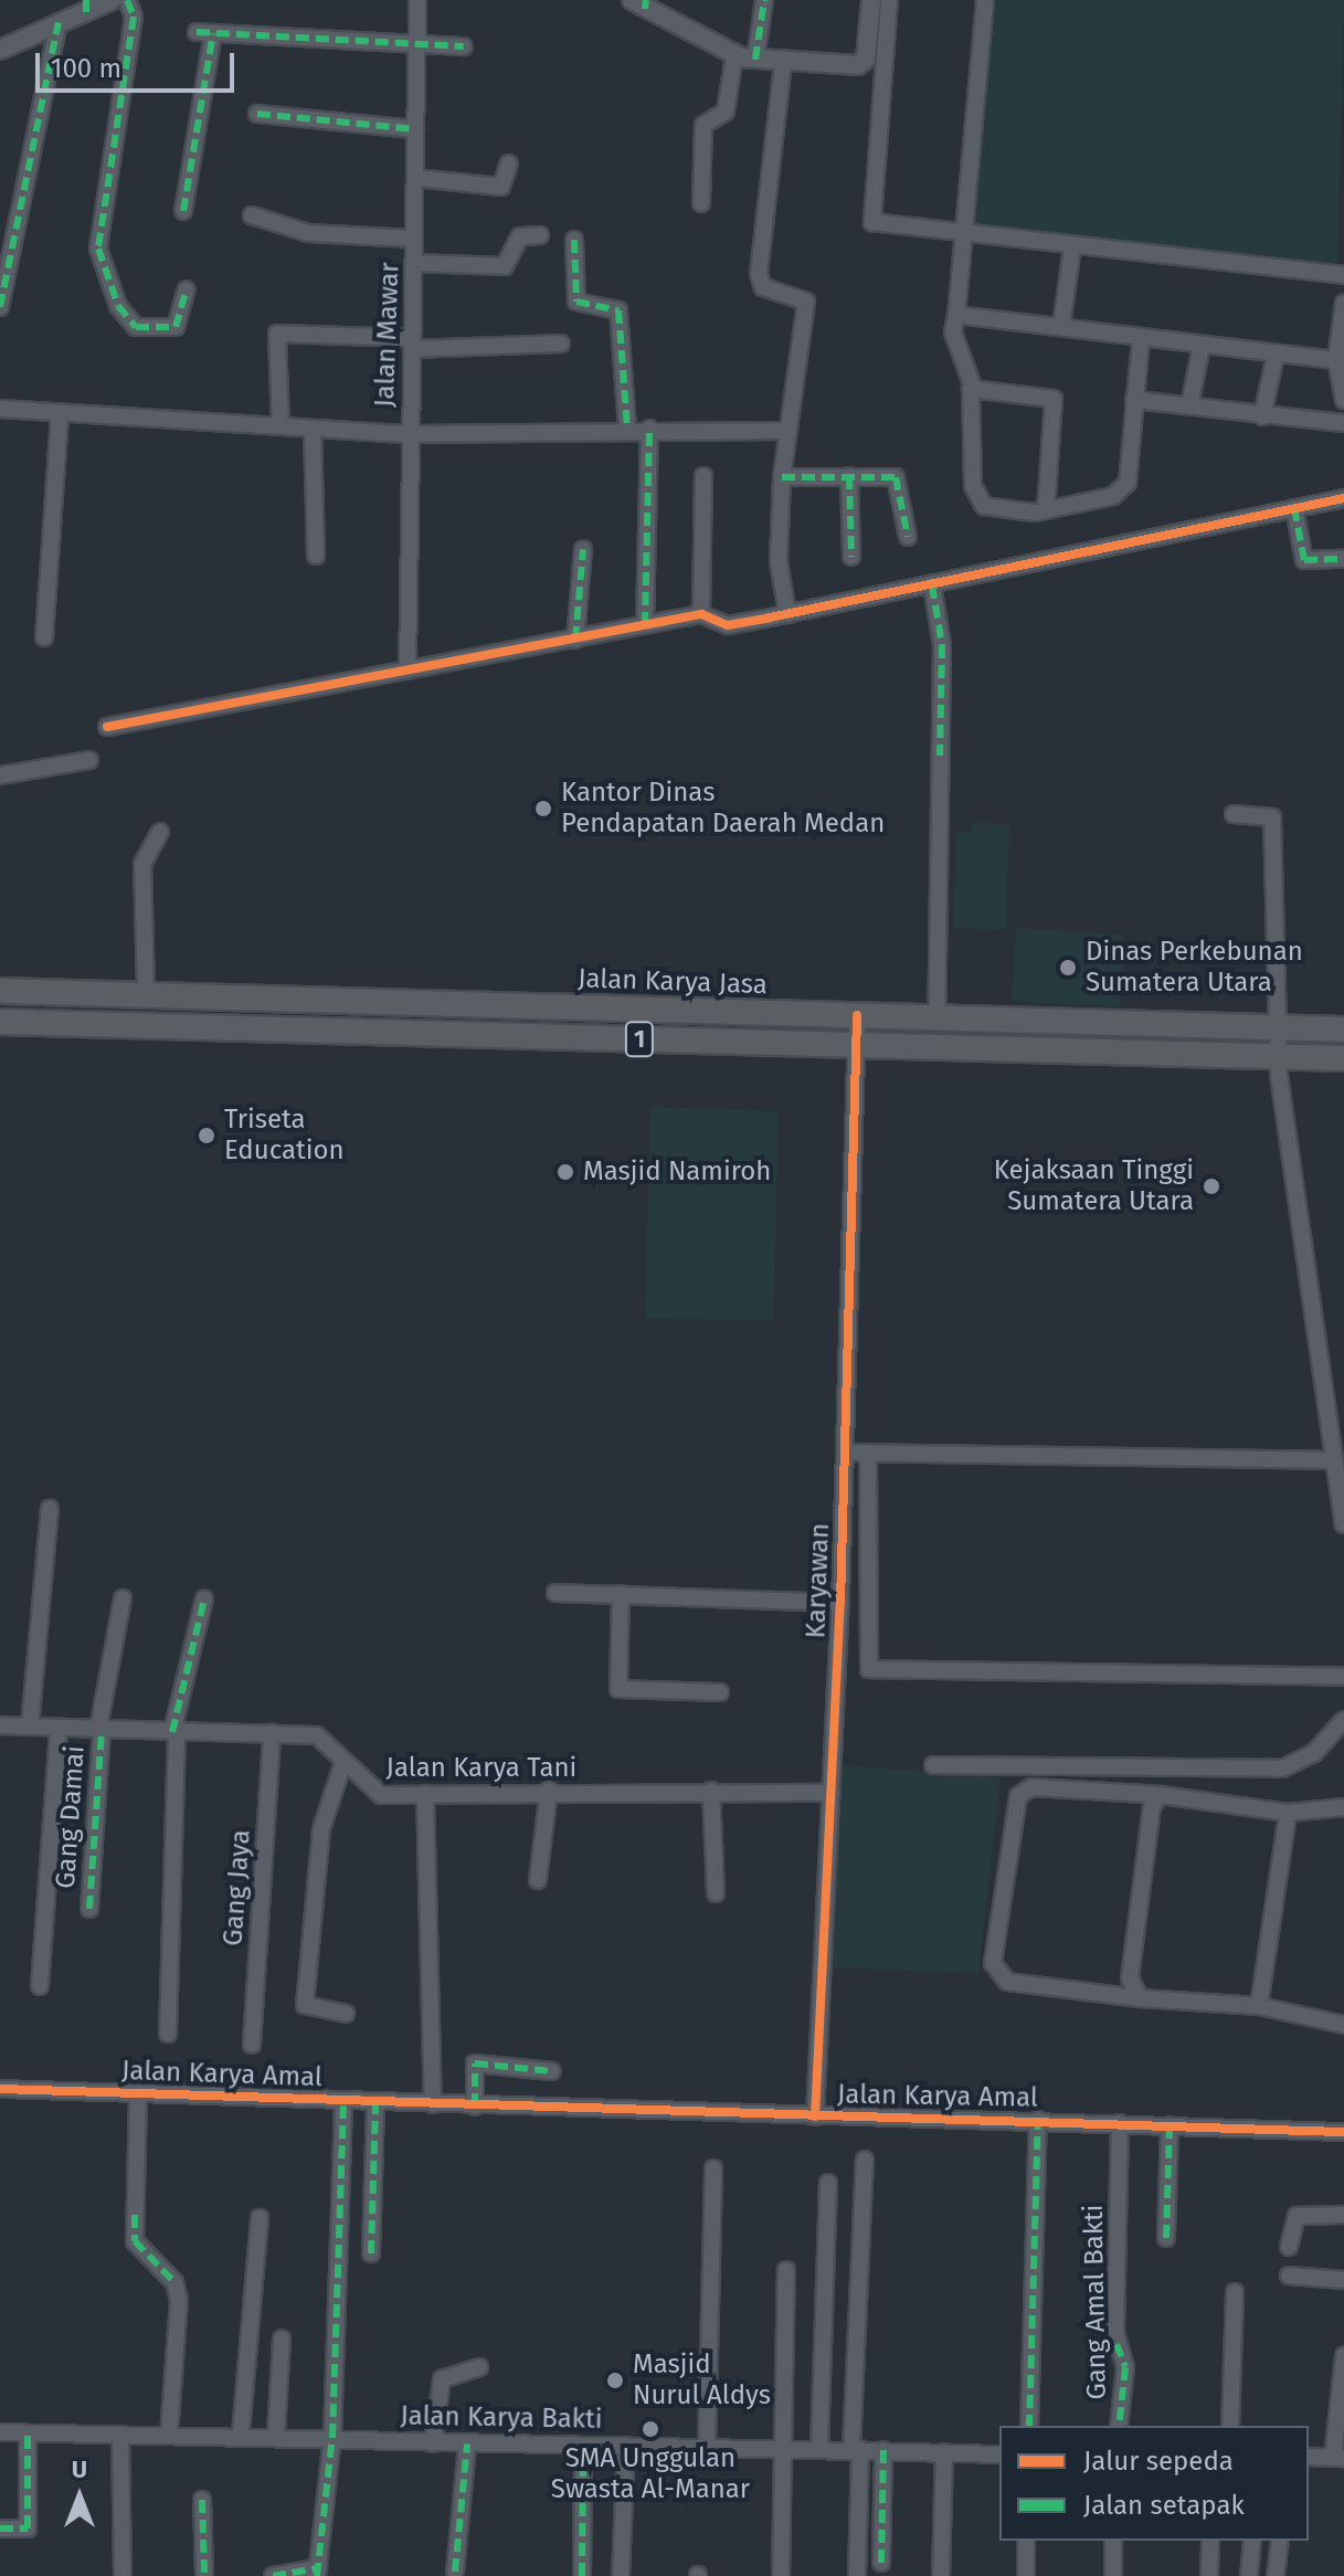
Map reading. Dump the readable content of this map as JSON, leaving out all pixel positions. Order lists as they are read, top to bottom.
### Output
{
  "streets": {
    "highway": ["Jalan Karya Jasa", "1"],
    "street": [
      "Jalan Mawar",
      "Karyawan",
      "Jalan Karya Tani",
      "Gang Damai",
      "Gang Jaya",
      "Jalan Karya Amal",
      "Gang Amal Bakti",
      "Jalan Karya Bakti"
    ]
  },
  "crossings": [
    ["Jalan Karya Jasa", "Karyawan"],
    ["1", "Karyawan"],
    ["Karyawan", "Jalan Karya Tani"],
    ["Karyawan", "Jalan Karya Amal"],
    ["Jalan Karya Tani", "Gang Damai"],
    ["Jalan Karya Tani", "Gang Jaya"],
    ["Jalan Karya Amal", "Gang Amal Bakti"]
  ],
  "places": [
    "Kantor Dinas Pendapatan Daerah Medan",
    "Dinas Perkebunan Sumatera Utara",
    "Triseta Education",
    "Masjid Namiroh",
    "Kejaksaan Tinggi Sumatera Utara",
    "Masjid Nurul Aldys",
    "SMA Unggulan Swasta Al-Manar"
  ],
  "legend": ["Jalur sepeda", "Jalan setapak"],
  "scale_bar": "100 m",
  "north": "top"
}
